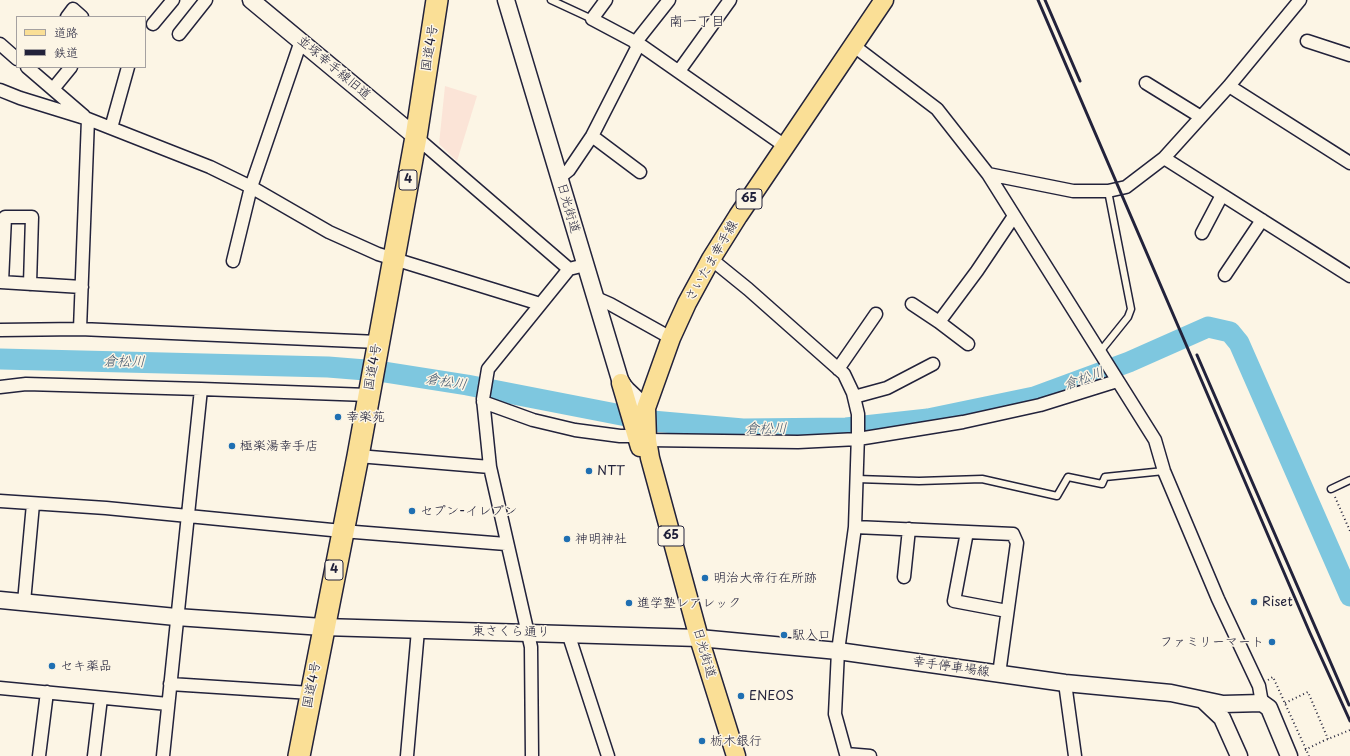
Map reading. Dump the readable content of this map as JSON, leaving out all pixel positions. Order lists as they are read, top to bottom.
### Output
{
  "streets": {
    "highway": ["国道4号", "4"],
    "main road": ["65", "日光街道", "さいたま幸手線"],
    "street": ["並塚幸手線旧道", "東さくら通り", "幸手停車場線"]
  },
  "crossings": [
    ["国道4号", "並塚幸手線旧道"],
    ["国道4号", "東さくら通り"],
    ["65", "日光街道"],
    ["65", "さいたま幸手線"],
    ["日光街道", "東さくら通り"],
    ["日光街道", "幸手停車場線"],
    ["東さくら通り", "幸手停車場線"]
  ],
  "districts": ["南一丁目"],
  "water": ["倉松川"],
  "places": [
    "幸楽苑",
    "極楽湯幸手店",
    "NTT",
    "セブン-イレブン",
    "神明神社",
    "明治大帝行在所跡",
    "Riset",
    "進学塾レアレック",
    "駅入口",
    "ファミリーマート",
    "セキ薬品",
    "ENEOS",
    "栃木銀行"
  ],
  "legend": ["道路", "鉄道"]
}
